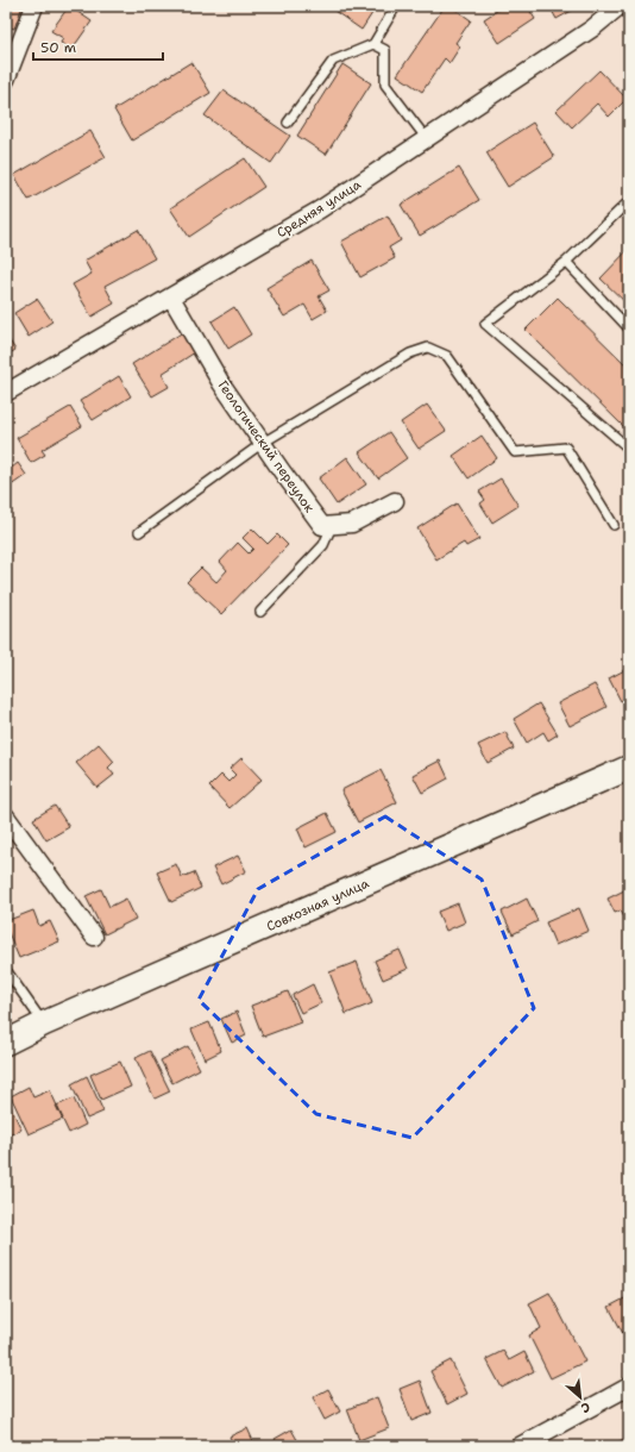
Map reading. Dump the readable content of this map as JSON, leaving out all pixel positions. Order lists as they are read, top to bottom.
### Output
{
  "streets": {
    "street": ["Средняя улица", "Геологический переулок", "Совхозная улица"]
  },
  "crossings": [
    ["Средняя улица", "Геологический переулок"]
  ],
  "scale_bar": "50 m",
  "north": "bottom right"
}
